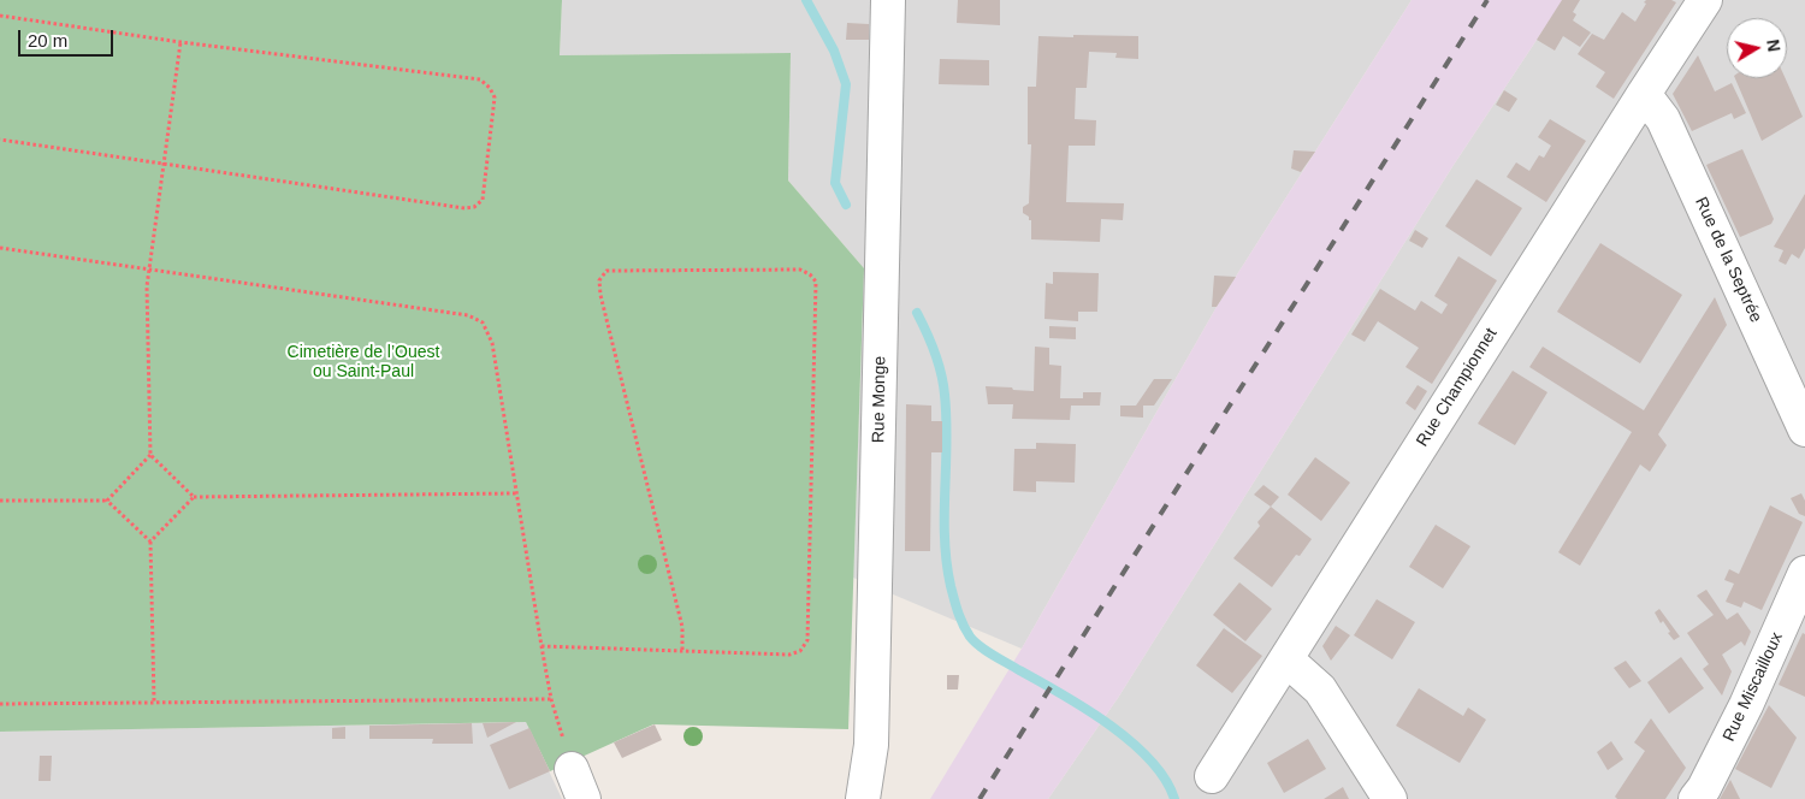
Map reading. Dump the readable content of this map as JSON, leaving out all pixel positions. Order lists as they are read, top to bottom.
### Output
{
  "streets": {
    "street": [
      "Rue de la Septrée",
      "Rue Championnet",
      "Rue Monge",
      "Rue Miscailloux"
    ]
  },
  "crossings": [
    ["Rue de la Septrée", "Rue Championnet"]
  ],
  "parks": ["Cimetière de l’Ouest ou Saint-Paul"],
  "scale_bar": "20 m",
  "north": "right"
}
